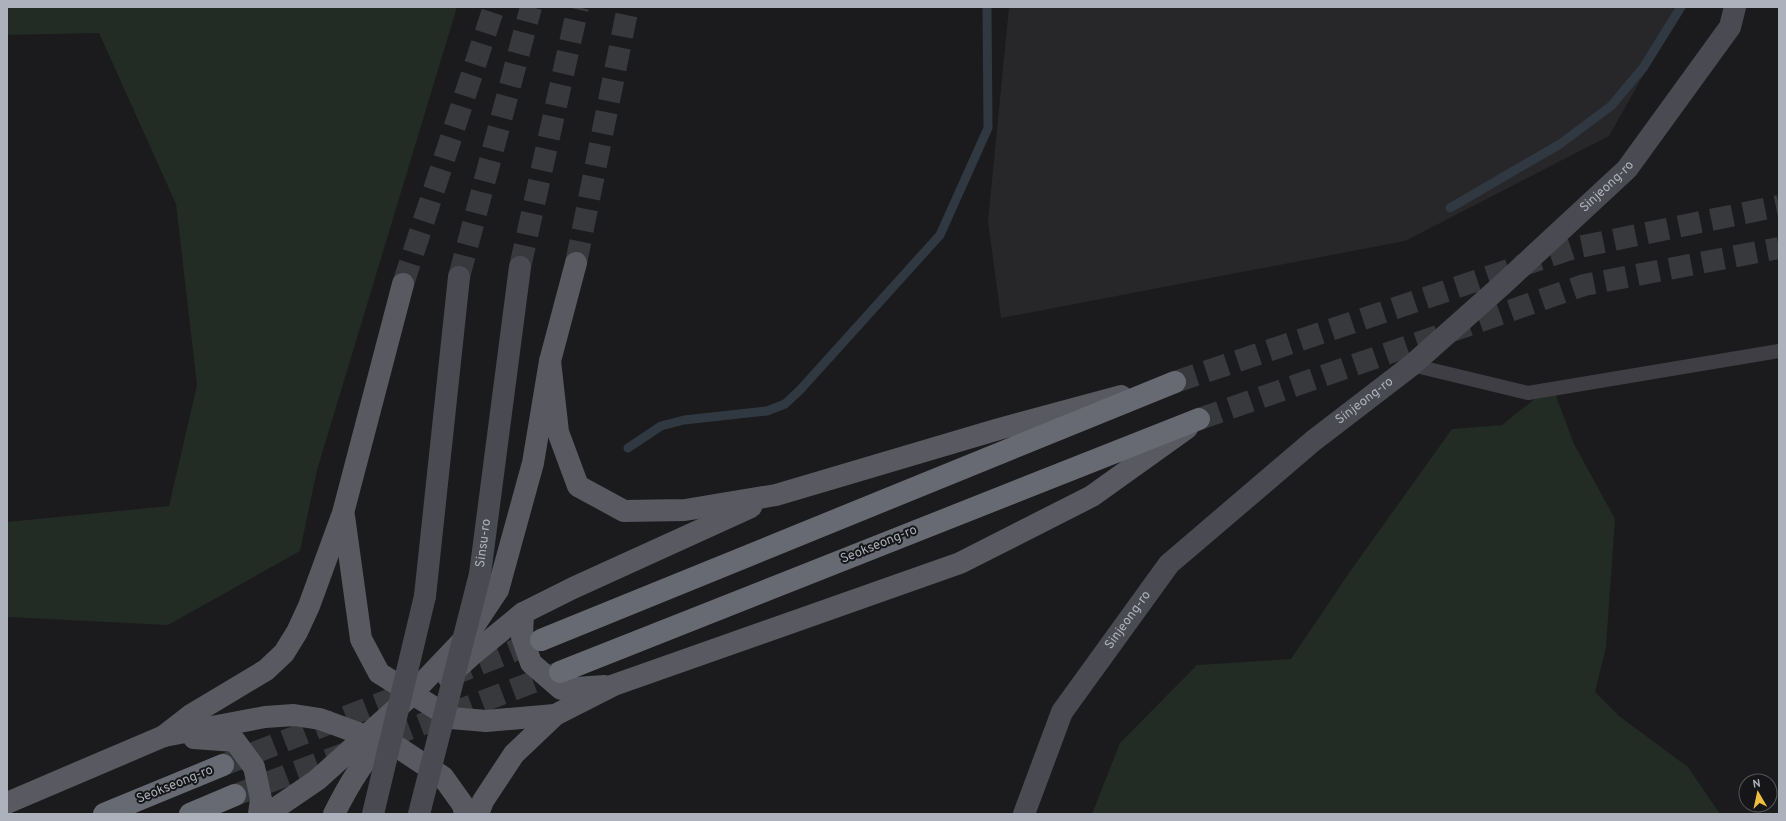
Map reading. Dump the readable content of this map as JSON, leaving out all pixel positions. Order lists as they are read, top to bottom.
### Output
{
  "streets": {
    "highway": ["Seokseong-ro"],
    "main road": ["Sinjeong-ro", "Sinsu-ro"]
  },
  "north": "top"
}
